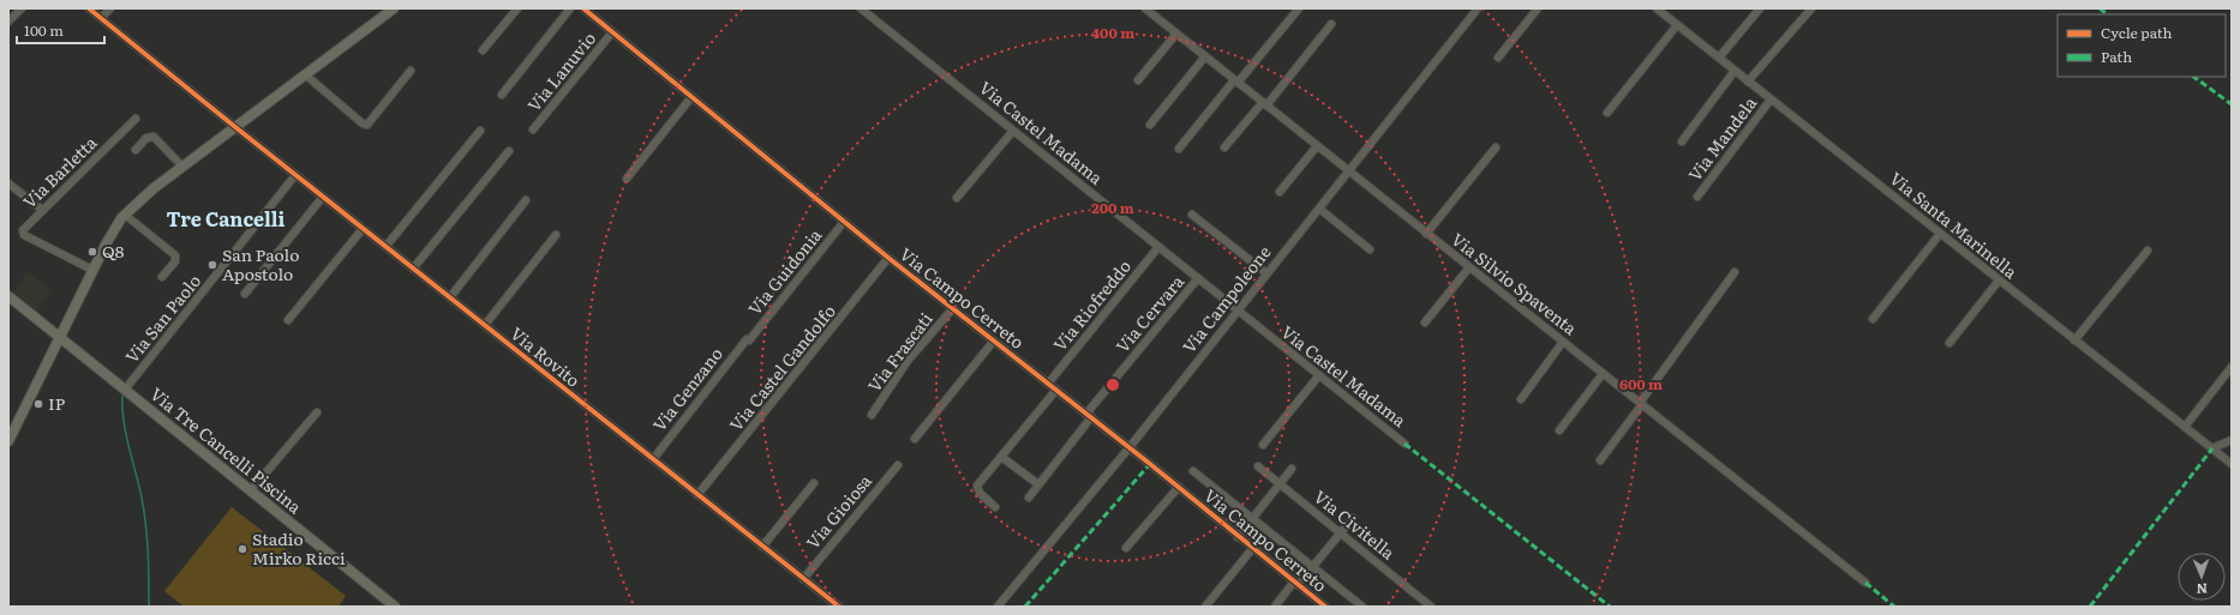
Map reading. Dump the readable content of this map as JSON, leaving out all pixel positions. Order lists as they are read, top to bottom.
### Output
{
  "streets": {
    "main road": ["Via Tre Cancelli Piscina"],
    "street": [
      "Via Lanuvio",
      "Via Castel Madama",
      "Via Mandela",
      "Via Barletta",
      "Via Santa Marinella",
      "Via Guidonia",
      "Via Silvio Spaventa",
      "Via Campo Cerreto",
      "Via Campoleone",
      "Via Riofreddo",
      "Via Cervara",
      "Via San Paolo",
      "Via Frascati",
      "Via Rovito",
      "Via Castel Gandolfo",
      "Via Genzano",
      "Via Gioiosa",
      "Via Civitella"
    ]
  },
  "crossings": [
    ["Via Lanuvio", "Via Campo Cerreto"],
    ["Via Castel Madama", "Via Campoleone"],
    ["Via Castel Madama", "Via Riofreddo"],
    ["Via Castel Madama", "Via Cervara"],
    ["Via Mandela", "Via Santa Marinella"],
    ["Via Guidonia", "Via Campo Cerreto"],
    ["Via Guidonia", "Via Genzano"],
    ["Via Silvio Spaventa", "Via Campoleone"],
    ["Via Campo Cerreto", "Via Campoleone"],
    ["Via Campo Cerreto", "Via Riofreddo"],
    ["Via Campo Cerreto", "Via Cervara"],
    ["Via Campo Cerreto", "Via Frascati"],
    ["Via Campo Cerreto", "Via Castel Gandolfo"],
    ["Via San Paolo", "Via Rovito"],
    ["Via San Paolo", "Via Tre Cancelli Piscina"],
    ["Via Rovito", "Via Castel Gandolfo"],
    ["Via Rovito", "Via Genzano"],
    ["Via Rovito", "Via Gioiosa"]
  ],
  "districts": ["Tre Cancelli"],
  "places": [
    "Q8",
    "San Paolo Apostolo",
    "IP",
    "Stadio Mirko Ricci"
  ],
  "legend": ["Cycle path", "Path"],
  "scale_bar": "100 m",
  "north": "bottom",
  "rings": ["400 m", "200 m", "600 m"]
}
